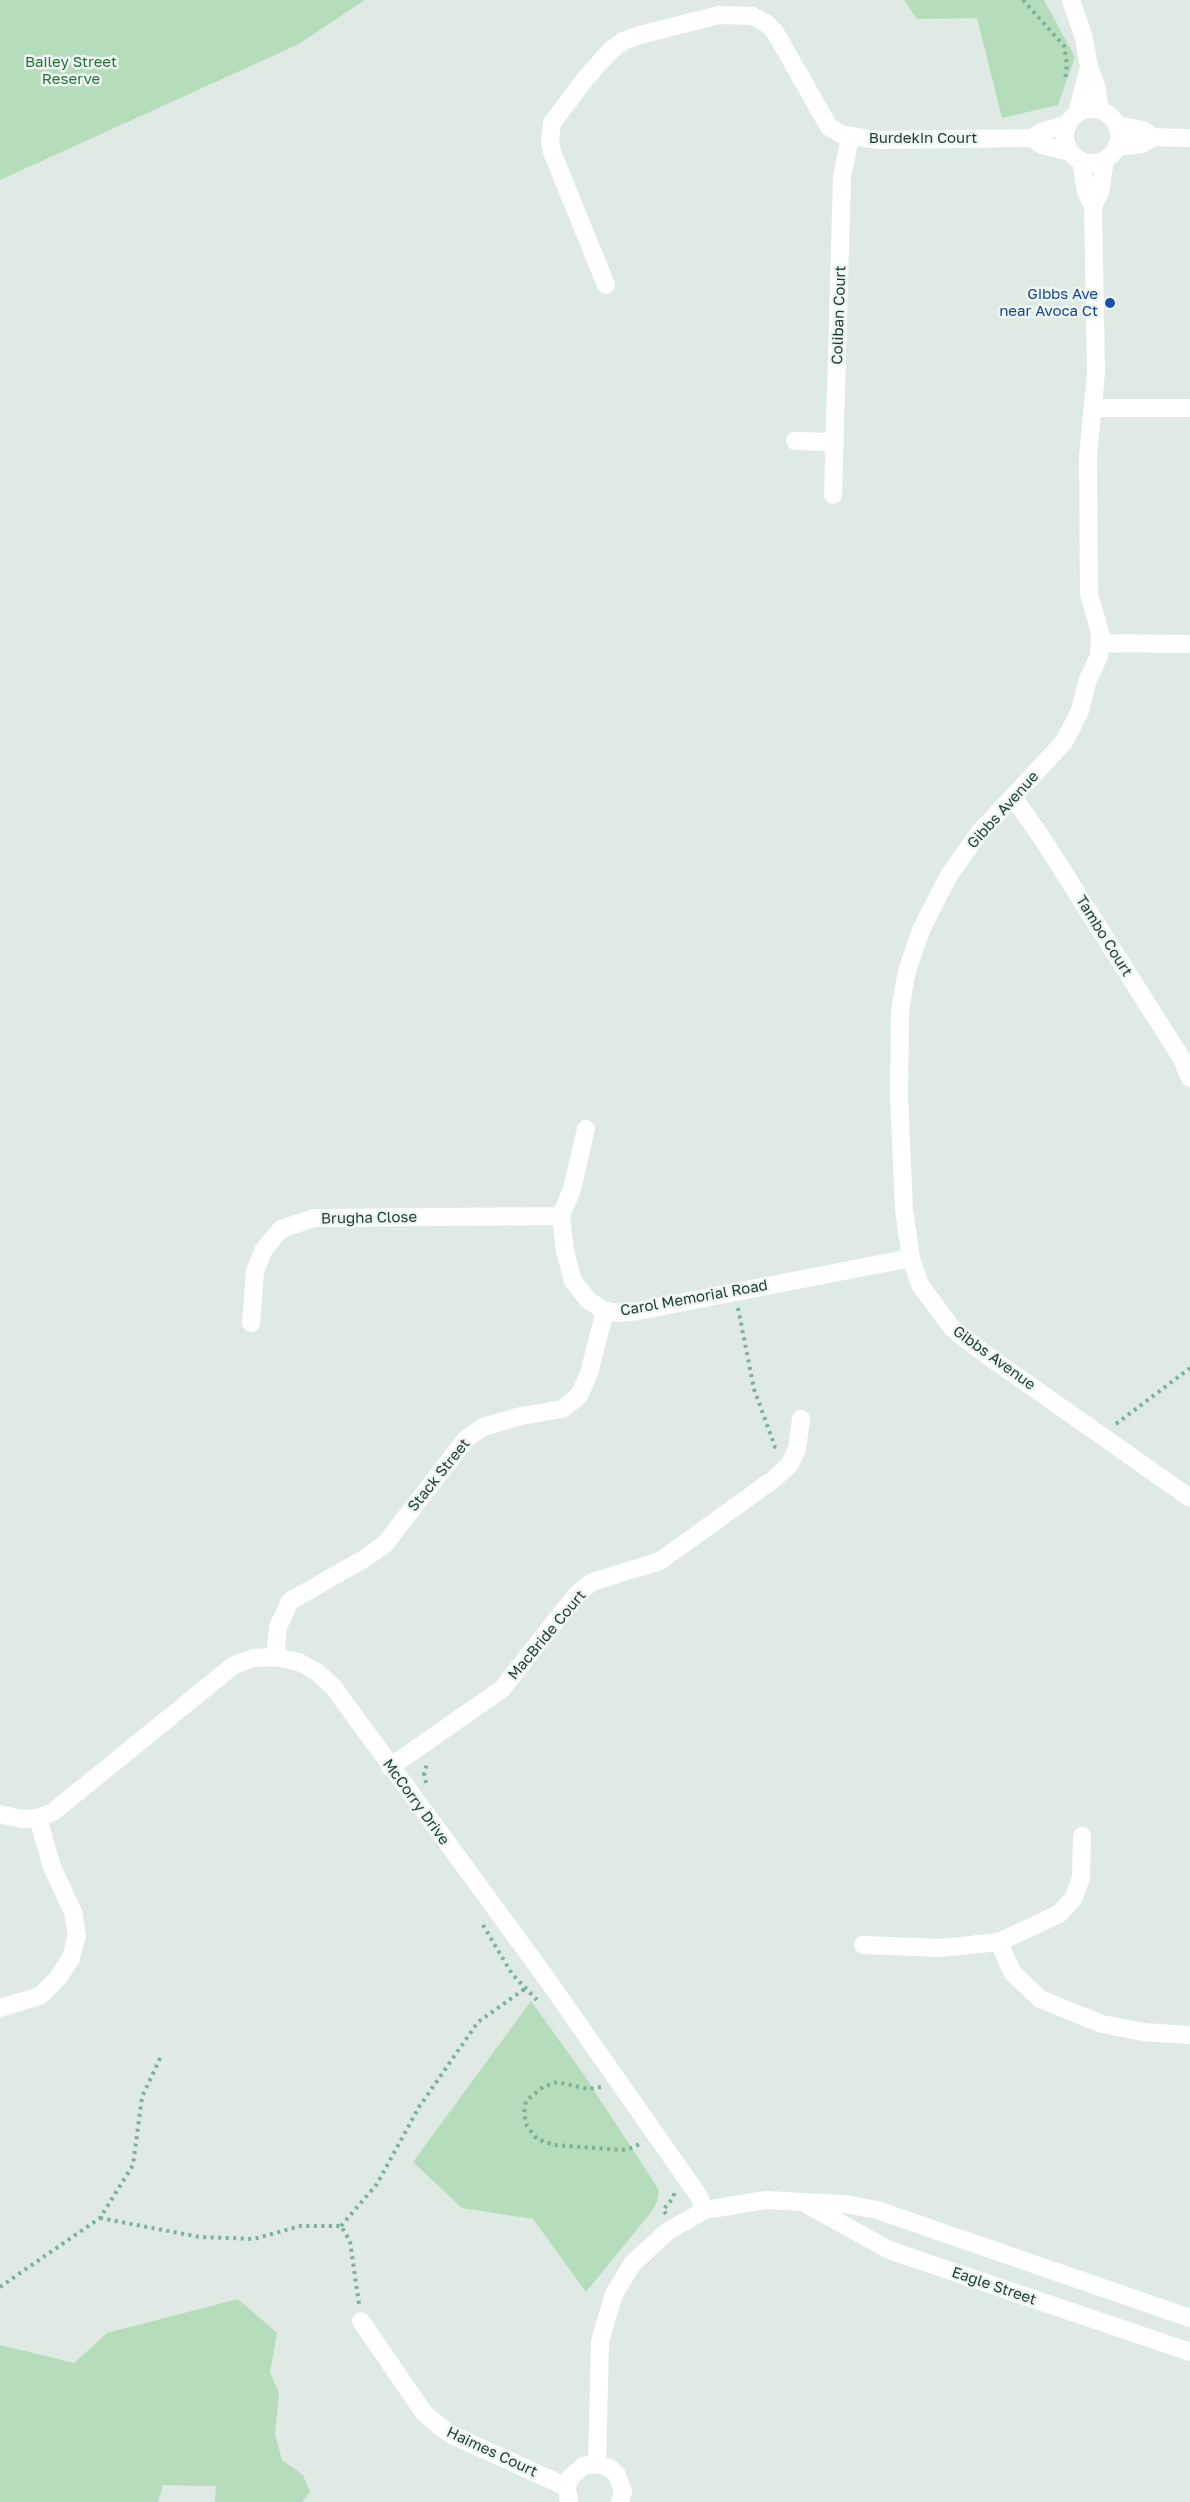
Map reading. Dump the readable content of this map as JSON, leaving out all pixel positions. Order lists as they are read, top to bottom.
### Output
{
  "streets": {
    "street": [
      "Burdekin Court",
      "Coliban Court",
      "Gibbs Avenue",
      "Tambo Court",
      "Brugha Close",
      "Carol Memorial Road",
      "Stack Street",
      "MacBride Court",
      "McCorry Drive",
      "Eagle Street",
      "Haimes Court"
    ]
  },
  "crossings": [
    ["Burdekin Court", "Coliban Court"],
    ["Burdekin Court", "Gibbs Avenue"],
    ["Gibbs Avenue", "Tambo Court"],
    ["Gibbs Avenue", "Carol Memorial Road"],
    ["Brugha Close", "Carol Memorial Road"],
    ["Carol Memorial Road", "Stack Street"],
    ["Stack Street", "McCorry Drive"],
    ["MacBride Court", "McCorry Drive"],
    ["McCorry Drive", "Eagle Street"]
  ],
  "parks": ["Bailey Street Reserve"],
  "places": ["Gibbs Ave near Avoca Ct"]
}
